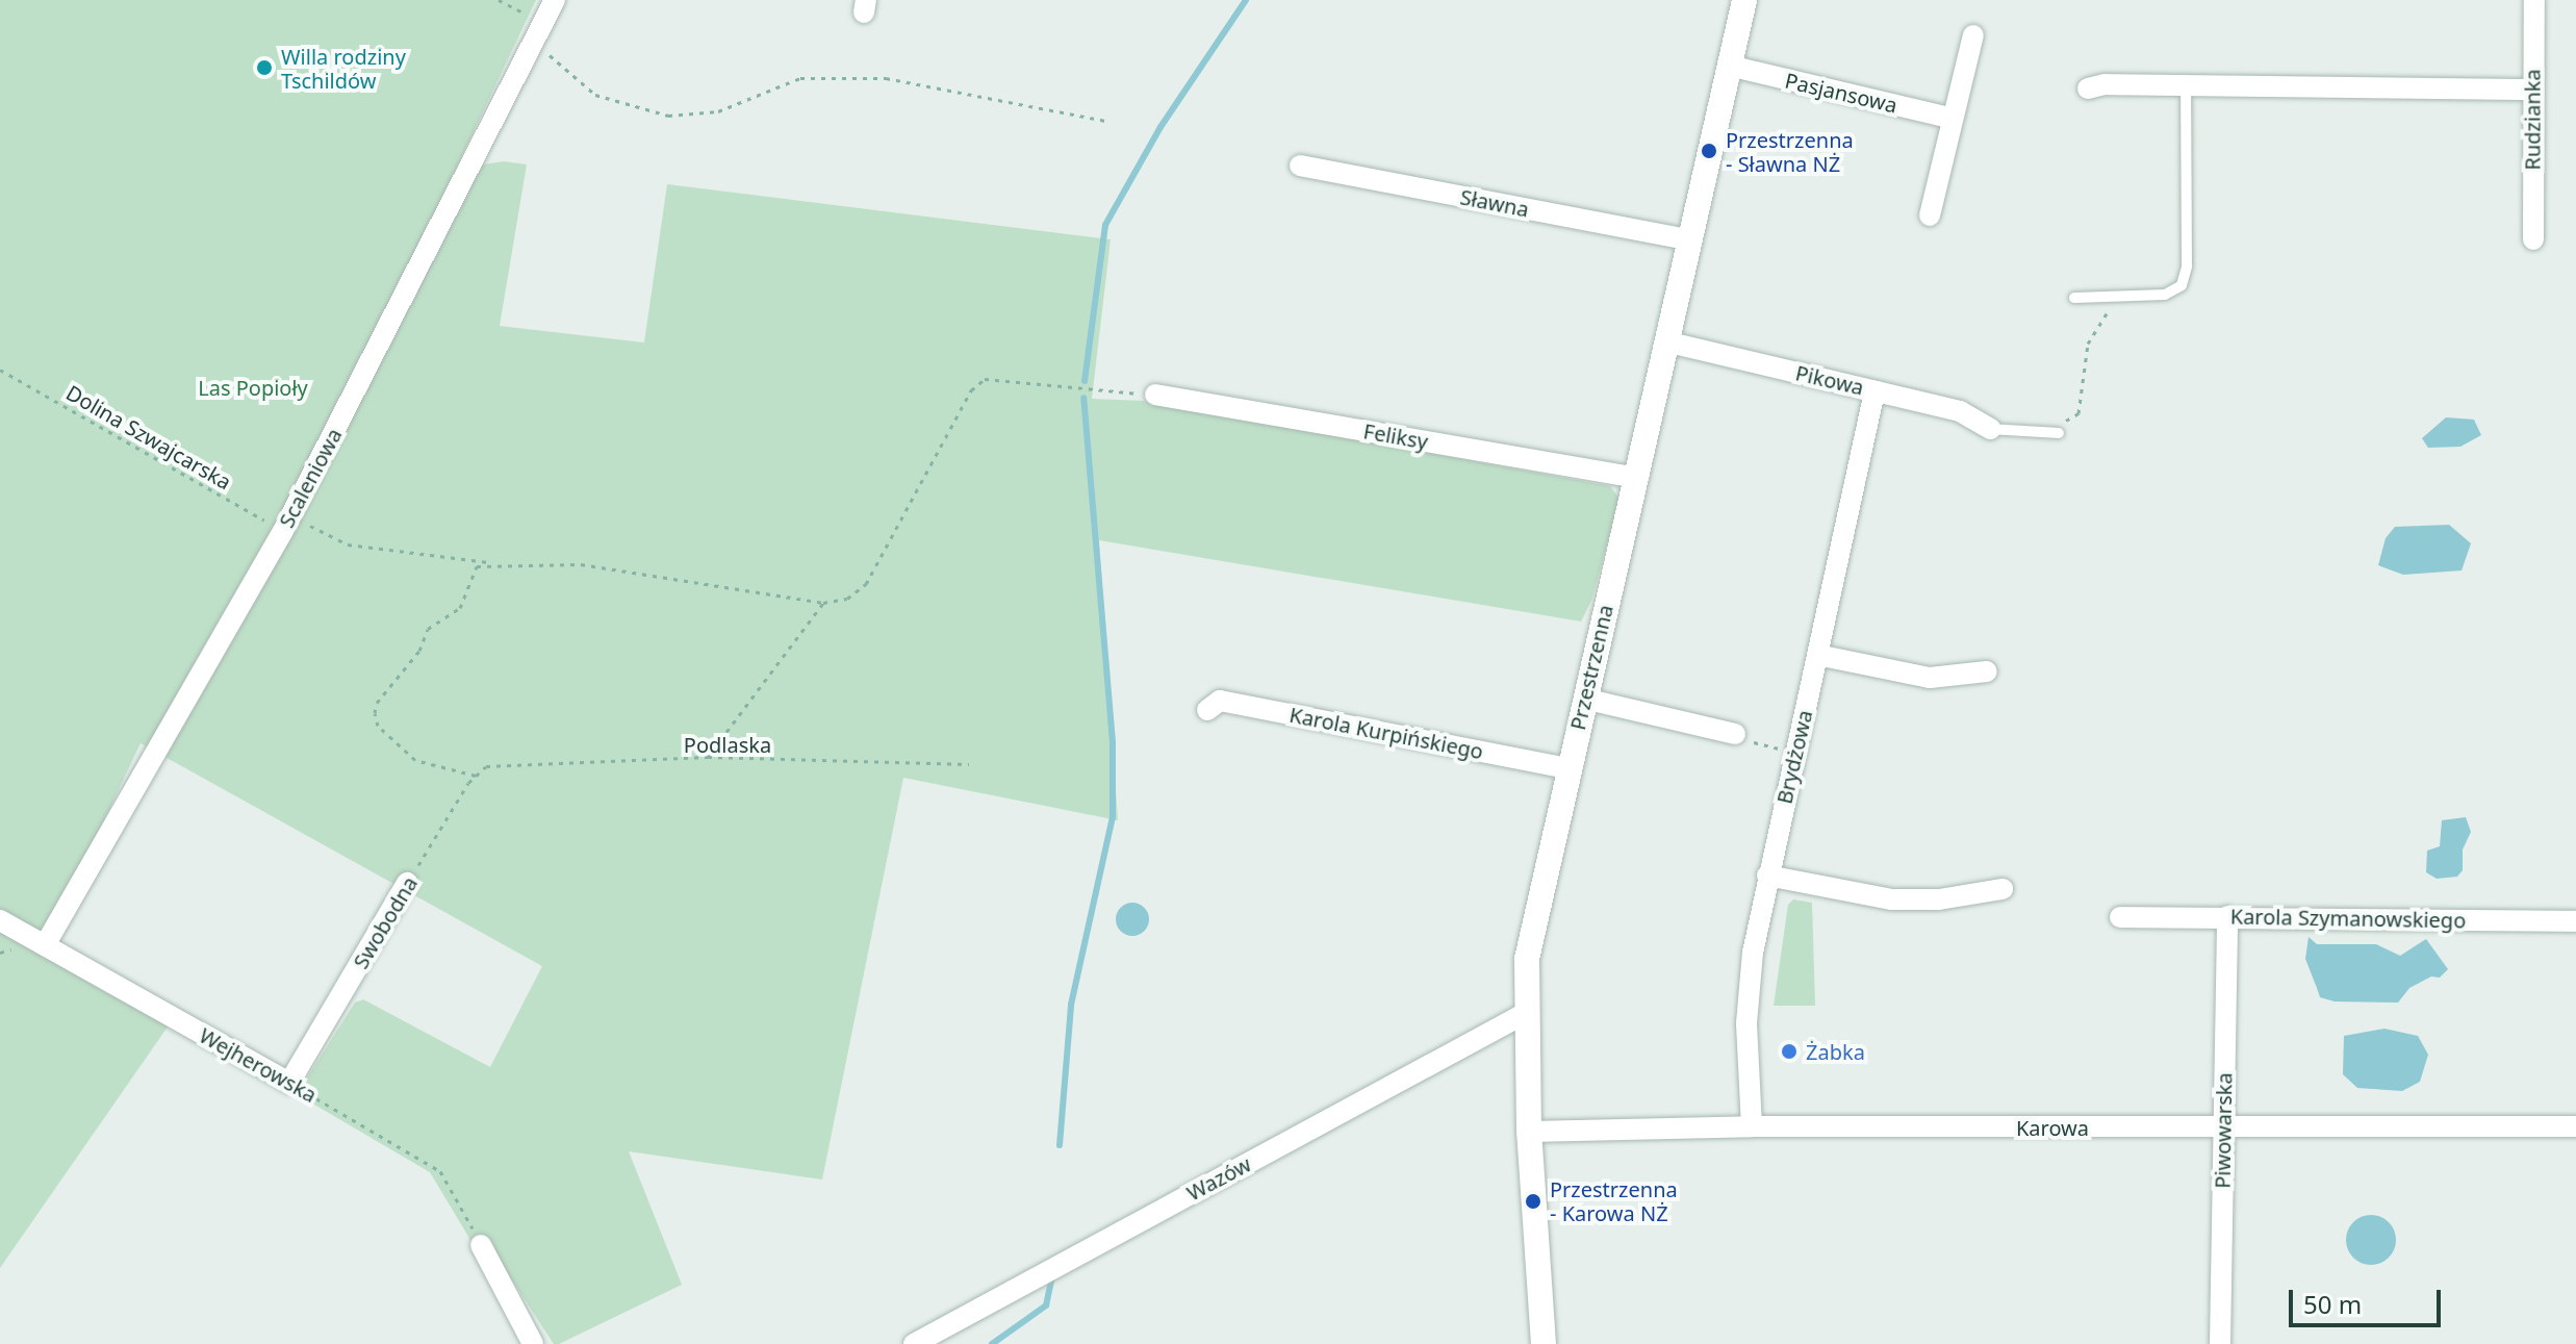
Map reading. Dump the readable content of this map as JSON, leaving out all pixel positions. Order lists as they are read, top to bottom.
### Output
{
  "streets": {
    "street": [
      "Pasjansowa",
      "Rudzianka",
      "Sławna",
      "Pikowa",
      "Feliksy",
      "Scaleniowa",
      "Przestrzenna",
      "Karola Kurpińskiego",
      "Brydżowa",
      "Karola Szymanowskiego",
      "Swobodna",
      "Wejherowska",
      "Karowa",
      "Piwowarska",
      "Wazów"
    ],
    "path": ["Dolina Szwajcarska", "Podlaska"]
  },
  "crossings": [
    ["Pasjansowa", "Przestrzenna"],
    ["Sławna", "Przestrzenna"],
    ["Pikowa", "Przestrzenna"],
    ["Pikowa", "Brydżowa"],
    ["Feliksy", "Przestrzenna"],
    ["Dolina Szwajcarska", "Scaleniowa"],
    ["Scaleniowa", "Wejherowska"],
    ["Przestrzenna", "Karola Kurpińskiego"],
    ["Przestrzenna", "Karowa"],
    ["Przestrzenna", "Wazów"],
    ["Podlaska", "Swobodna"],
    ["Brydżowa", "Karowa"],
    ["Karola Szymanowskiego", "Piwowarska"],
    ["Swobodna", "Wejherowska"],
    ["Karowa", "Piwowarska"]
  ],
  "parks": ["Las Popioły"],
  "places": [
    "Willa rodziny Tschildów",
    "Przestrzenna - Sławna NŻ",
    "Żabka",
    "Przestrzenna - Karowa NŻ"
  ],
  "scale_bar": "50 m"
}
